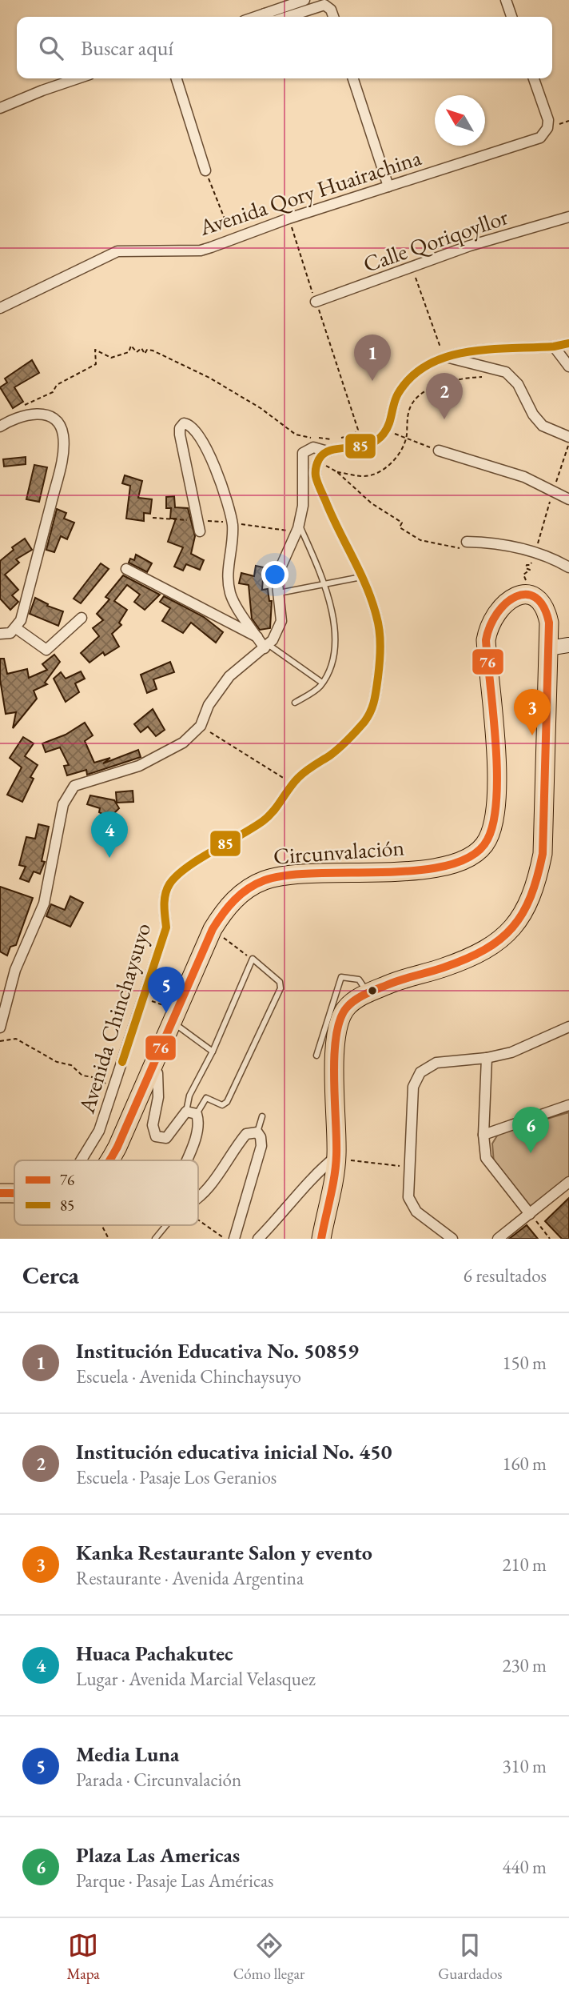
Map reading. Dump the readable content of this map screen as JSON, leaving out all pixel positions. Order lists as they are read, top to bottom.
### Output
{
  "streets": {
    "highway": ["Circunvalación"],
    "street": ["Avenida Qory Huairachina", "Calle Qoriqoyllor", "Avenida Chinchaysuyo"]
  },
  "lines": ["transit line 85", "transit line 76"],
  "legend": ["76", "85"],
  "north": "top left",
  "page": {
    "search": "Buscar aquí",
    "pins": [
      "1",
      "2",
      "3",
      "4",
      "5",
      "6"
    ],
    "heading": ["Cerca", "6 resultados"],
    "list": [
      {
        "mark": "1",
        "name": "Institución Educativa No. 50859",
        "note": "Escuela · Avenida Chinchaysuyo",
        "value": "150 m"
      },
      {
        "mark": "2",
        "name": "Institución educativa inicial No. 450",
        "note": "Escuela · Pasaje Los Geranios",
        "value": "160 m"
      },
      {
        "mark": "3",
        "name": "Kanka Restaurante Salon y evento",
        "note": "Restaurante · Avenida Argentina",
        "value": "210 m"
      },
      {
        "mark": "4",
        "name": "Huaca Pachakutec",
        "note": "Lugar · Avenida Marcial Velasquez",
        "value": "230 m"
      },
      {
        "mark": "5",
        "name": "Media Luna",
        "note": "Parada · Circunvalación",
        "value": "310 m"
      },
      {
        "mark": "6",
        "name": "Plaza Las Americas",
        "note": "Parque · Pasaje Las Américas",
        "value": "440 m"
      }
    ],
    "nav": ["Mapa", "Cómo llegar", "Guardados"]
  }
}
